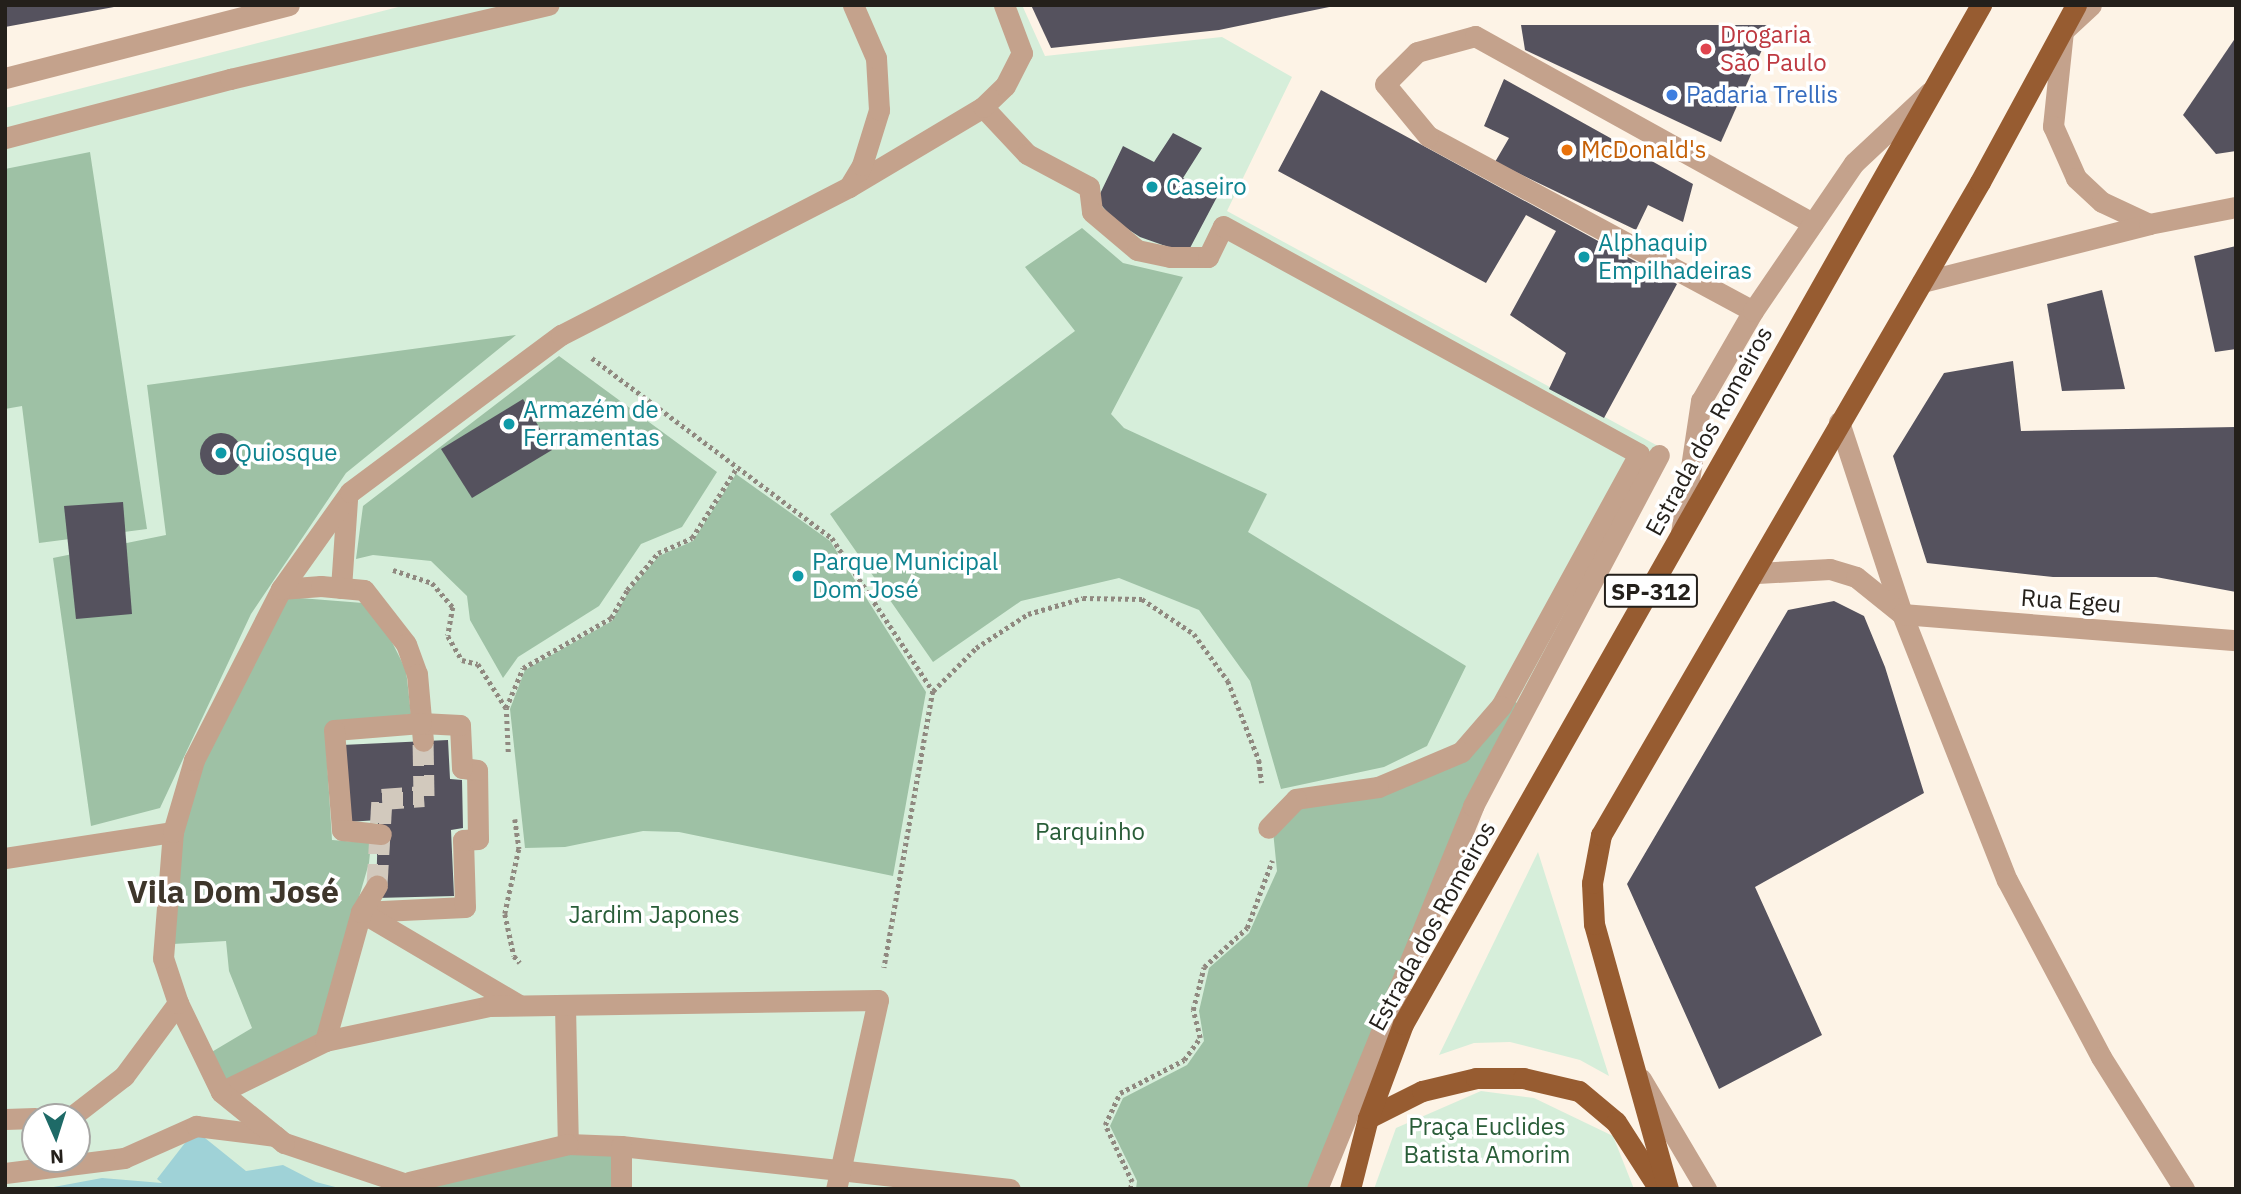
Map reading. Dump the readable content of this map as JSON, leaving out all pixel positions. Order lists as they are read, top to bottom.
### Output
{
  "streets": {
    "main road": ["Estrada dos Romeiros", "SP-312"],
    "street": ["Rua Egeu"]
  },
  "districts": ["Vila Dom José"],
  "parks": ["Parquinho", "Jardim Japones", "Praça Euclides Batista Amorim"],
  "places": [
    "Drogaria São Paulo",
    "Padaria Trellis",
    "McDonald's",
    "Caseiro",
    "Alphaquip Empilhadeiras",
    "Armazém de Ferramentas",
    "Quiosque",
    "Parque Municipal Dom José"
  ],
  "north": "bottom"
}
